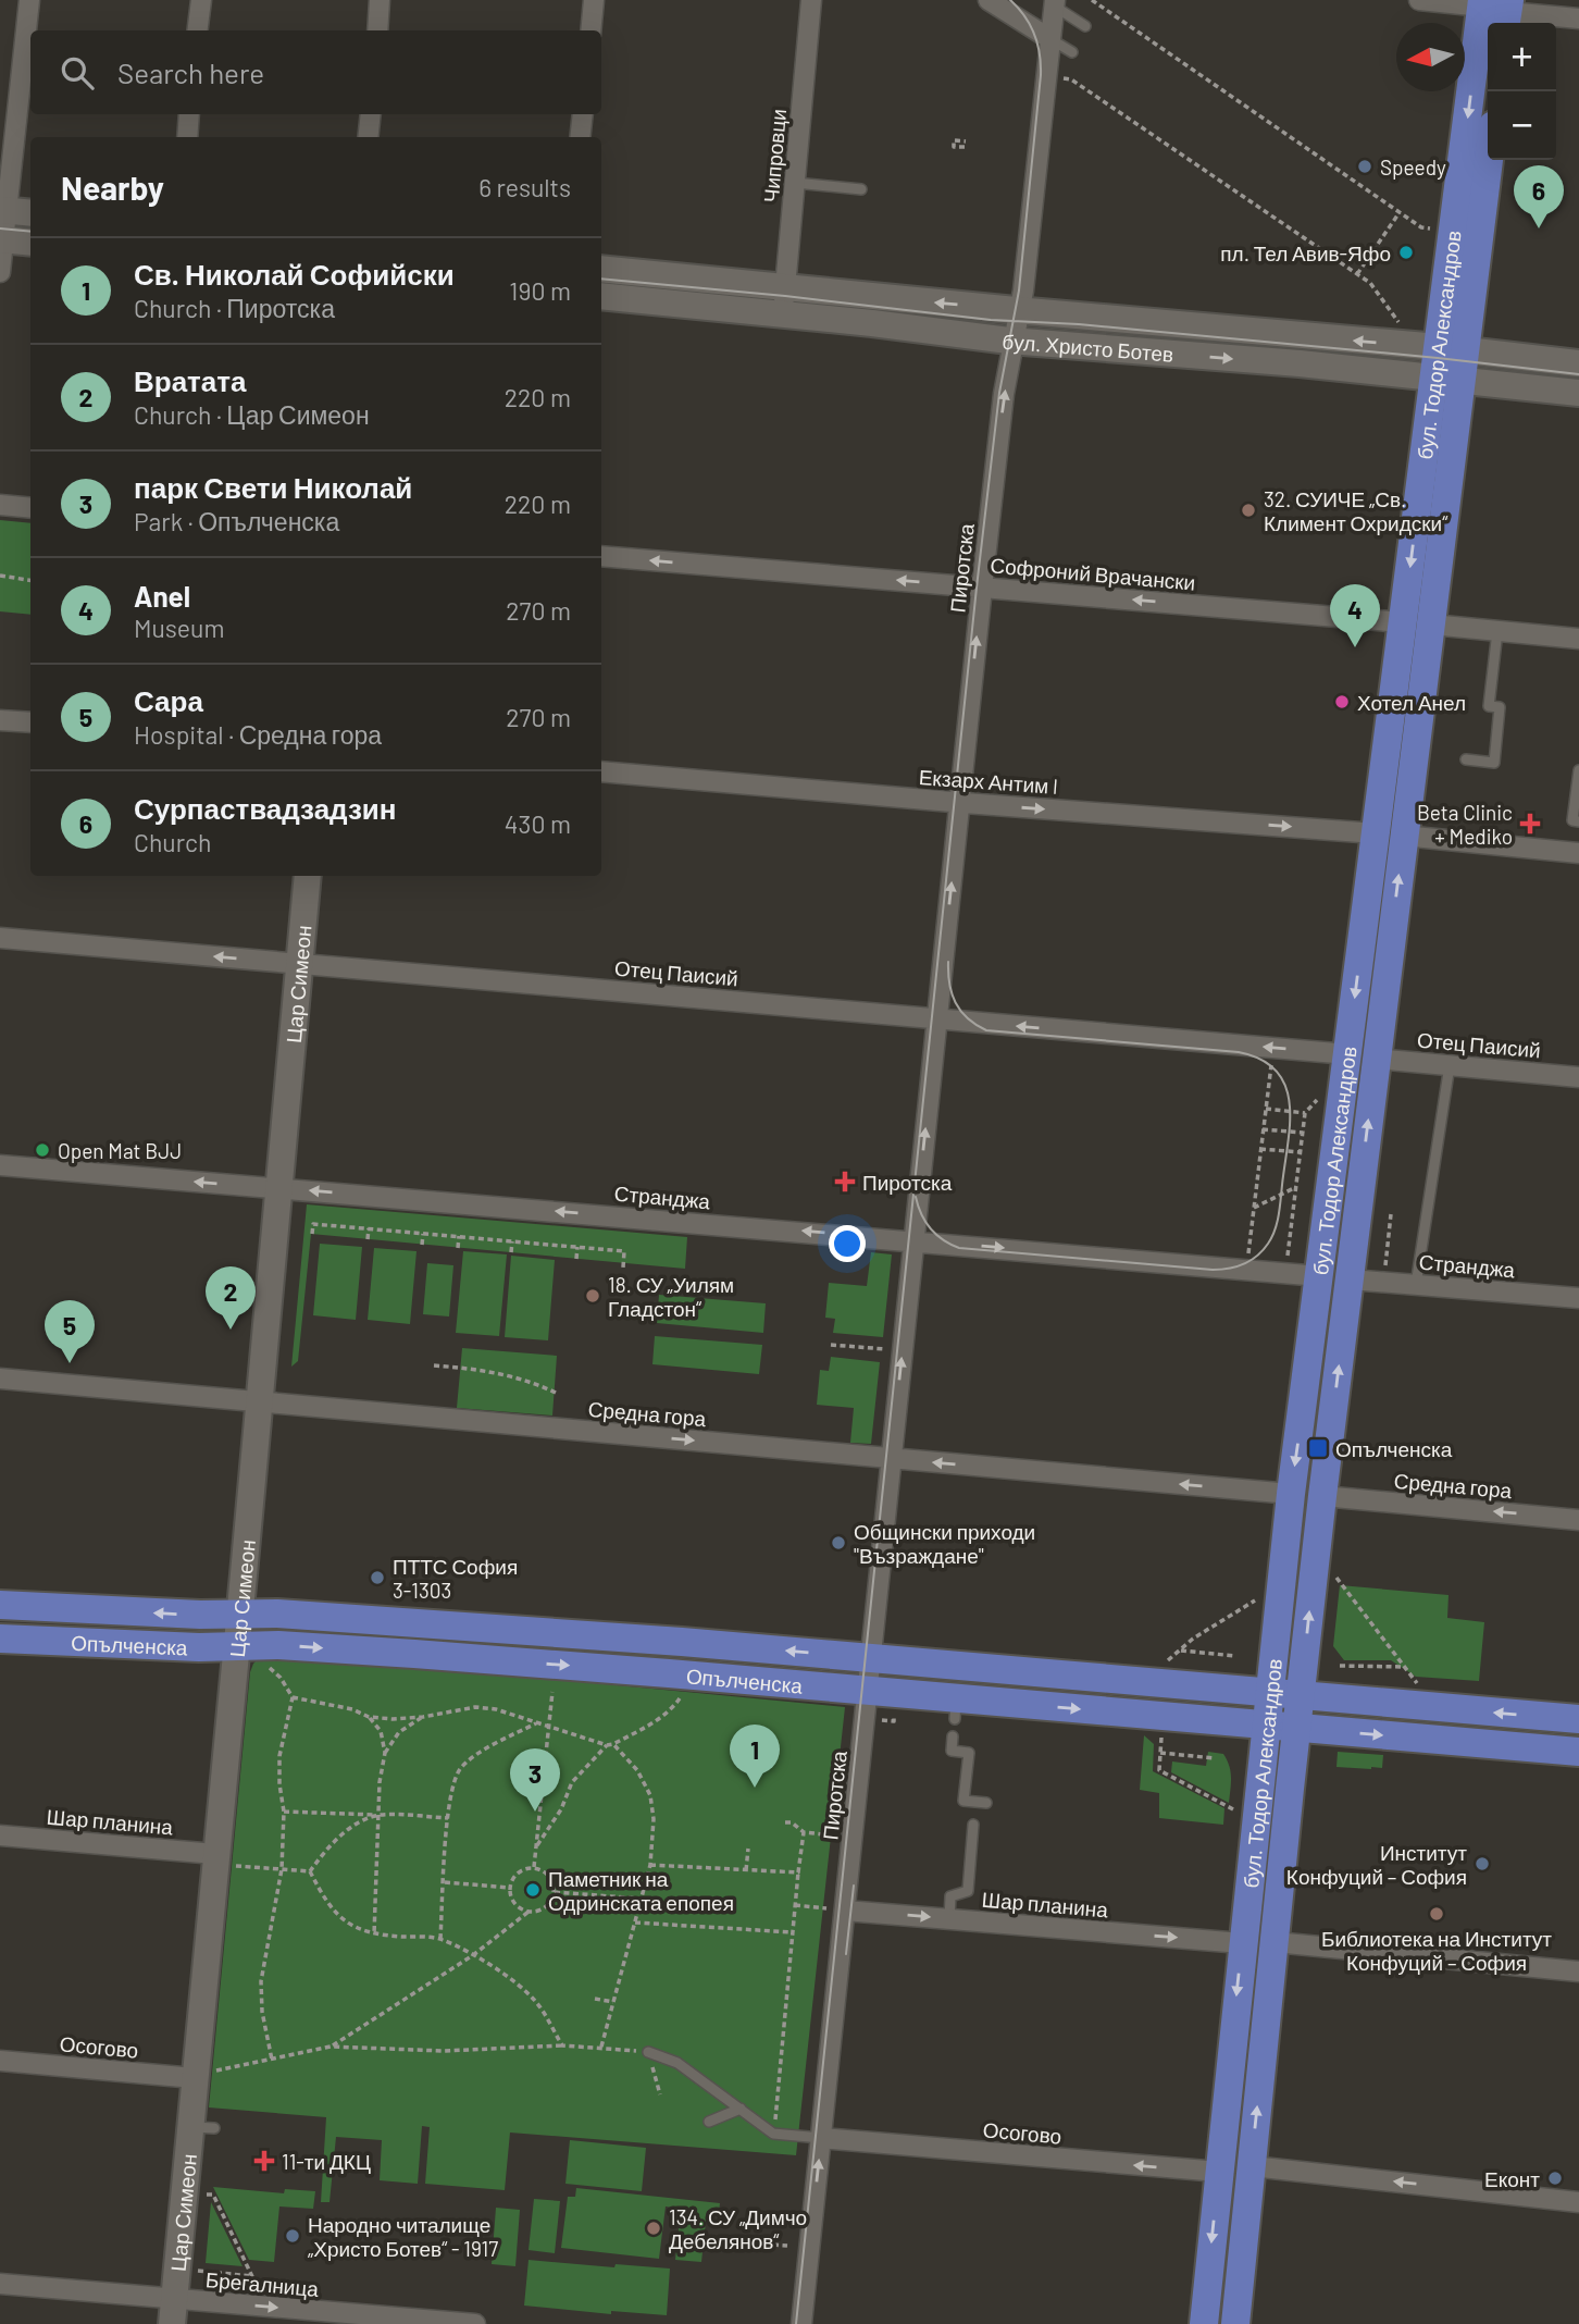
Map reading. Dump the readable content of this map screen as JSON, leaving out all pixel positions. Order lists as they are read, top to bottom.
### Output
{
  "streets": {
    "main road": [
      "бул. Тодор Александров",
      "бул. Христо Ботев",
      "Цар Симеон",
      "Опълченска"
    ],
    "street": [
      "Чипровци",
      "Пиротска",
      "Софроний Врачански",
      "Екзарх Антим I",
      "Отец Паисий",
      "Странджа",
      "Средна гора",
      "Шар планина",
      "Осогово",
      "Брегалница"
    ]
  },
  "crossings": [
    ["Чипровци", "бул. Христо Ботев"],
    ["бул. Тодор Александров", "бул. Христо Ботев"],
    ["бул. Тодор Александров", "Софроний Врачански"],
    ["бул. Тодор Александров", "Екзарх Антим I"],
    ["бул. Тодор Александров", "Отец Паисий"],
    ["бул. Тодор Александров", "Странджа"],
    ["бул. Тодор Александров", "Средна гора"],
    ["бул. Тодор Александров", "Опълченска"],
    ["бул. Тодор Александров", "Шар планина"],
    ["бул. Тодор Александров", "Осогово"],
    ["бул. Христо Ботев", "Пиротска"],
    ["Пиротска", "Софроний Врачански"],
    ["Пиротска", "Екзарх Антим I"],
    ["Пиротска", "Отец Паисий"],
    ["Пиротска", "Странджа"],
    ["Пиротска", "Средна гора"],
    ["Пиротска", "Опълченска"],
    ["Пиротска", "Шар планина"],
    ["Пиротска", "Осогово"],
    ["Отец Паисий", "Цар Симеон"],
    ["Цар Симеон", "Странджа"],
    ["Цар Симеон", "Средна гора"],
    ["Цар Симеон", "Опълченска"],
    ["Цар Симеон", "Шар планина"],
    ["Цар Симеон", "Осогово"],
    ["Цар Симеон", "Брегалница"]
  ],
  "one_way": [
    "Пиротска",
    "Софроний Врачански",
    "Екзарх Антим I",
    "Отец Паисий",
    "Шар планина",
    "Осогово",
    "Брегалница"
  ],
  "places": {
    "other": [
      "Speedy",
      "пл. Тел Авив-Яфо",
      "32. СУИЧЕ „Св. Климент Охридски“",
      "Хотел Анел",
      "Open Mat BJJ",
      "18. СУ „Уилям Гладстон“",
      "Общински приходи \"Възраждане\"",
      "ПТТС София 3-1303",
      "Институт Конфуций – София",
      "Паметник на Одринската епопея",
      "Библиотека на Институт Конфуций – София",
      "Еконт",
      "134. СУ „Димчо Дебелянов“",
      "Народно читалище „Христо Ботев“ - 1917"
    ],
    "health": ["Beta Clinic + Mediko", "Пиротска", "11-ти ДКЦ"],
    "transit": ["Опълченска"]
  },
  "north": "left",
  "page": {
    "map_buttons": ["+", "−"],
    "search": "Search here",
    "heading": ["Nearby", "6 results"],
    "pins": [
      "6",
      "4",
      "2",
      "5",
      "1",
      "3"
    ],
    "list": [
      {
        "mark": "1",
        "name": "Св. Николай Софийски",
        "note": "Church · Пиротска",
        "value": "190 m"
      },
      {
        "mark": "2",
        "name": "Вратата",
        "note": "Church · Цар Симеон",
        "value": "220 m"
      },
      {
        "mark": "3",
        "name": "парк Свети Николай",
        "note": "Park · Опълченска",
        "value": "220 m"
      },
      {
        "mark": "4",
        "name": "Anel",
        "note": "Museum",
        "value": "270 m"
      },
      {
        "mark": "5",
        "name": "Сара",
        "note": "Hospital · Средна гора",
        "value": "270 m"
      },
      {
        "mark": "6",
        "name": "Сурпаствадзадзин",
        "note": "Church",
        "value": "430 m"
      }
    ]
  }
}
